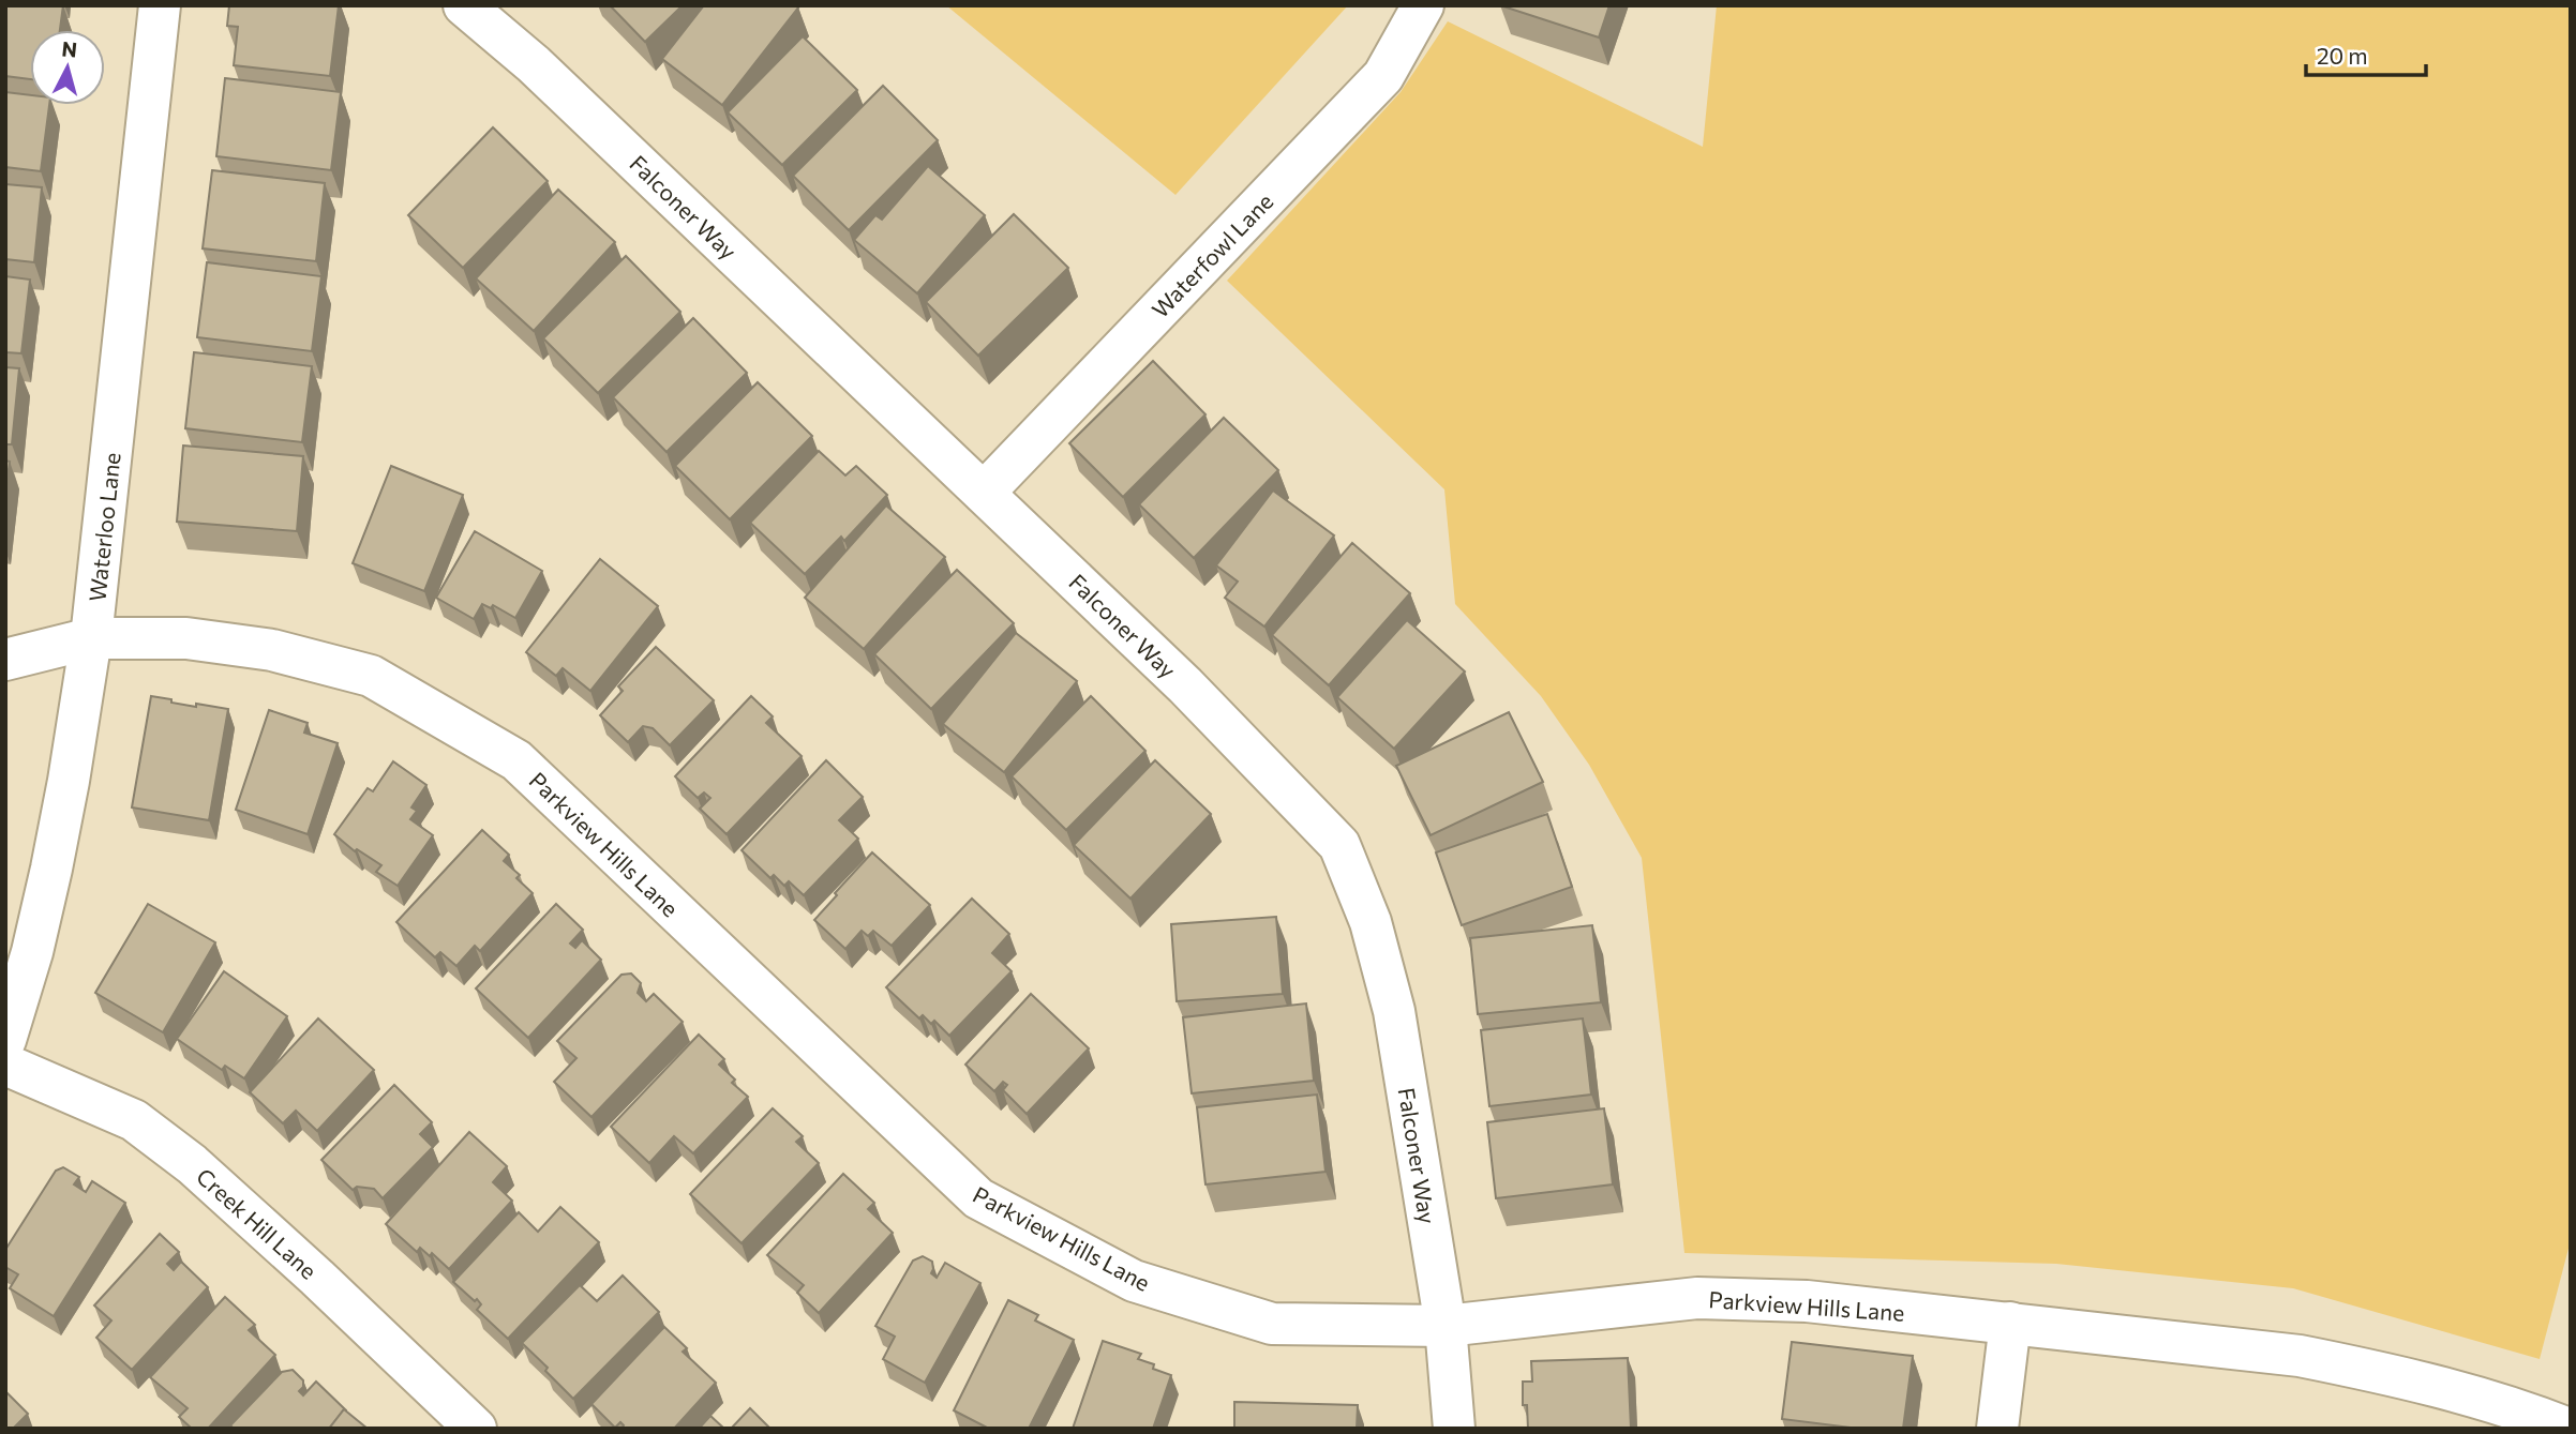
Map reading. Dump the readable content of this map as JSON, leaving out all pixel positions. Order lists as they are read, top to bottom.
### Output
{
  "streets": {
    "street": [
      "Falconer Way",
      "Waterfowl Lane",
      "Waterloo Lane",
      "Parkview Hills Lane",
      "Creek Hill Lane"
    ]
  },
  "crossings": [
    ["Falconer Way", "Waterfowl Lane"],
    ["Falconer Way", "Parkview Hills Lane"],
    ["Waterloo Lane", "Parkview Hills Lane"]
  ],
  "scale_bar": "20 m",
  "north": "top"
}
